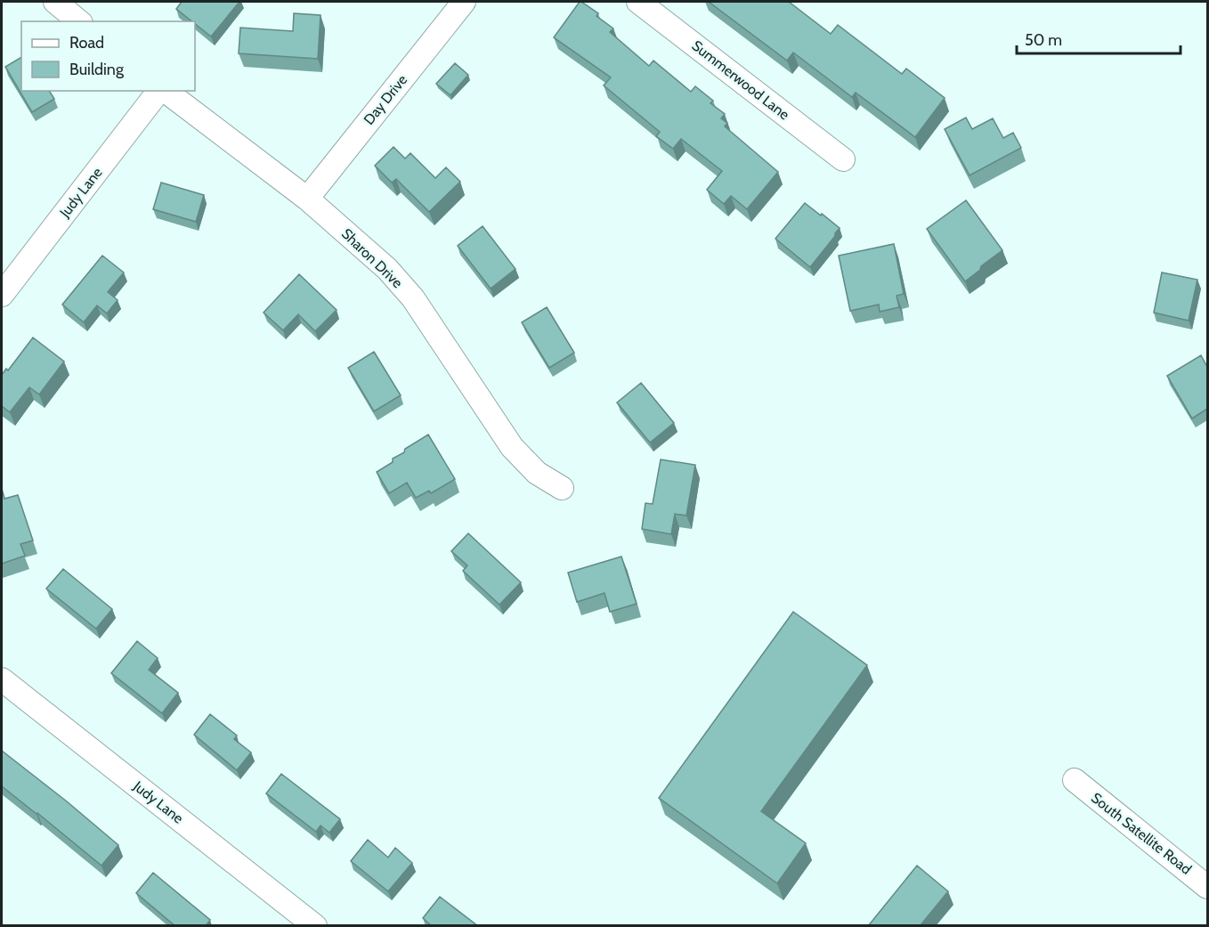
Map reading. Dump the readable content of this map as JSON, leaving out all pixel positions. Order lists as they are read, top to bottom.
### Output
{
  "streets": {
    "street": [
      "Summerwood Lane",
      "Day Drive",
      "Judy Lane",
      "Sharon Drive",
      "South Satellite Road"
    ]
  },
  "crossings": [
    ["Day Drive", "Sharon Drive"]
  ],
  "legend": ["Road", "Building"],
  "scale_bar": "50 m"
}
